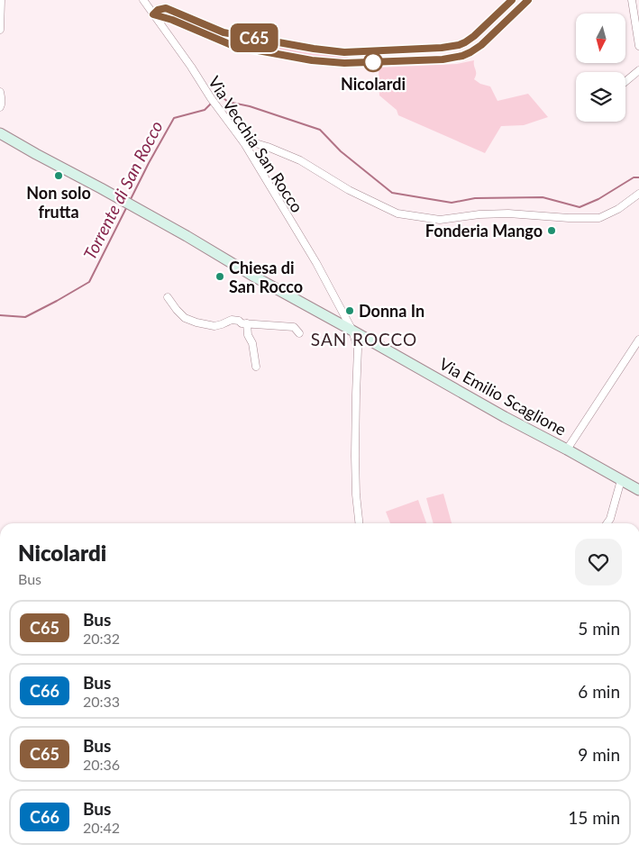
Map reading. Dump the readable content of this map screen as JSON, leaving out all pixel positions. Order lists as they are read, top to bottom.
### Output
{
  "streets": {
    "main road": ["Via Emilio Scaglione"],
    "street": ["Via Vecchia San Rocco"]
  },
  "crossings": [
    ["Via Vecchia San Rocco", "Via Emilio Scaglione"]
  ],
  "districts": ["SAN ROCCO"],
  "water": ["Torrente di San Rocco"],
  "places": [
    "Nicolardi",
    "Non solo frutta",
    "Fonderia Mango",
    "Chiesa di San Rocco",
    "Donna In"
  ],
  "lines": ["bus line C65"],
  "north": "bottom",
  "page": {
    "on_map": "C65",
    "heading": ["Nicolardi", "Bus"],
    "list": [
      {
        "mark": "C65",
        "name": "Bus",
        "note": "20:32",
        "value": "5 min"
      },
      {
        "mark": "C66",
        "name": "Bus",
        "note": "20:33",
        "value": "6 min"
      },
      {
        "mark": "C65",
        "name": "Bus",
        "note": "20:36",
        "value": "9 min"
      },
      {
        "mark": "C66",
        "name": "Bus",
        "note": "20:42",
        "value": "15 min"
      }
    ]
  }
}
